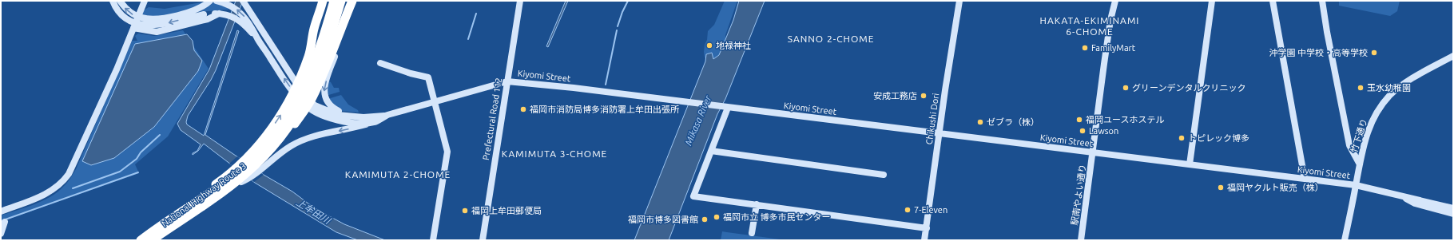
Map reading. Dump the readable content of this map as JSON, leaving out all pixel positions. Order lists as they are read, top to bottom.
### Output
{
  "streets": {
    "highway": ["National Highway Route 3"],
    "street": [
      "Kiyomi Street",
      "Prefectural Road 112",
      "Chikushi Dori",
      "竹下通り",
      "駅南やよい通り"
    ]
  },
  "crossings": [
    ["Kiyomi Street", "Prefectural Road 112"],
    ["Kiyomi Street", "Chikushi Dori"],
    ["Kiyomi Street", "竹下通り"],
    ["Kiyomi Street", "National Highway Route 3"],
    ["Kiyomi Street", "駅南やよい通り"]
  ],
  "districts": [
    "HAKATA-EKIMINAMI 6-CHOME",
    "SANNO 2-CHOME",
    "KAMIMUTA 3-CHOME",
    "KAMIMUTA 2-CHOME"
  ],
  "water": ["Mikasa River", "上牟田川"],
  "places": [
    "地禄神社",
    "FamilyMart",
    "沖学園 中学校・高等学校",
    "グリーンデンタルクリニック",
    "玉水幼稚園",
    "安成工務店",
    "福岡市消防局博多消防署上牟田出張所",
    "福岡ユースホステル",
    "ゼブラ（株）",
    "Lawson",
    "トピレック博多",
    "福岡ヤクルト販売（株）",
    "7-Eleven",
    "福岡上牟田郵便局",
    "福岡市立 博多市民センター",
    "福岡市博多図書館"
  ]
}
